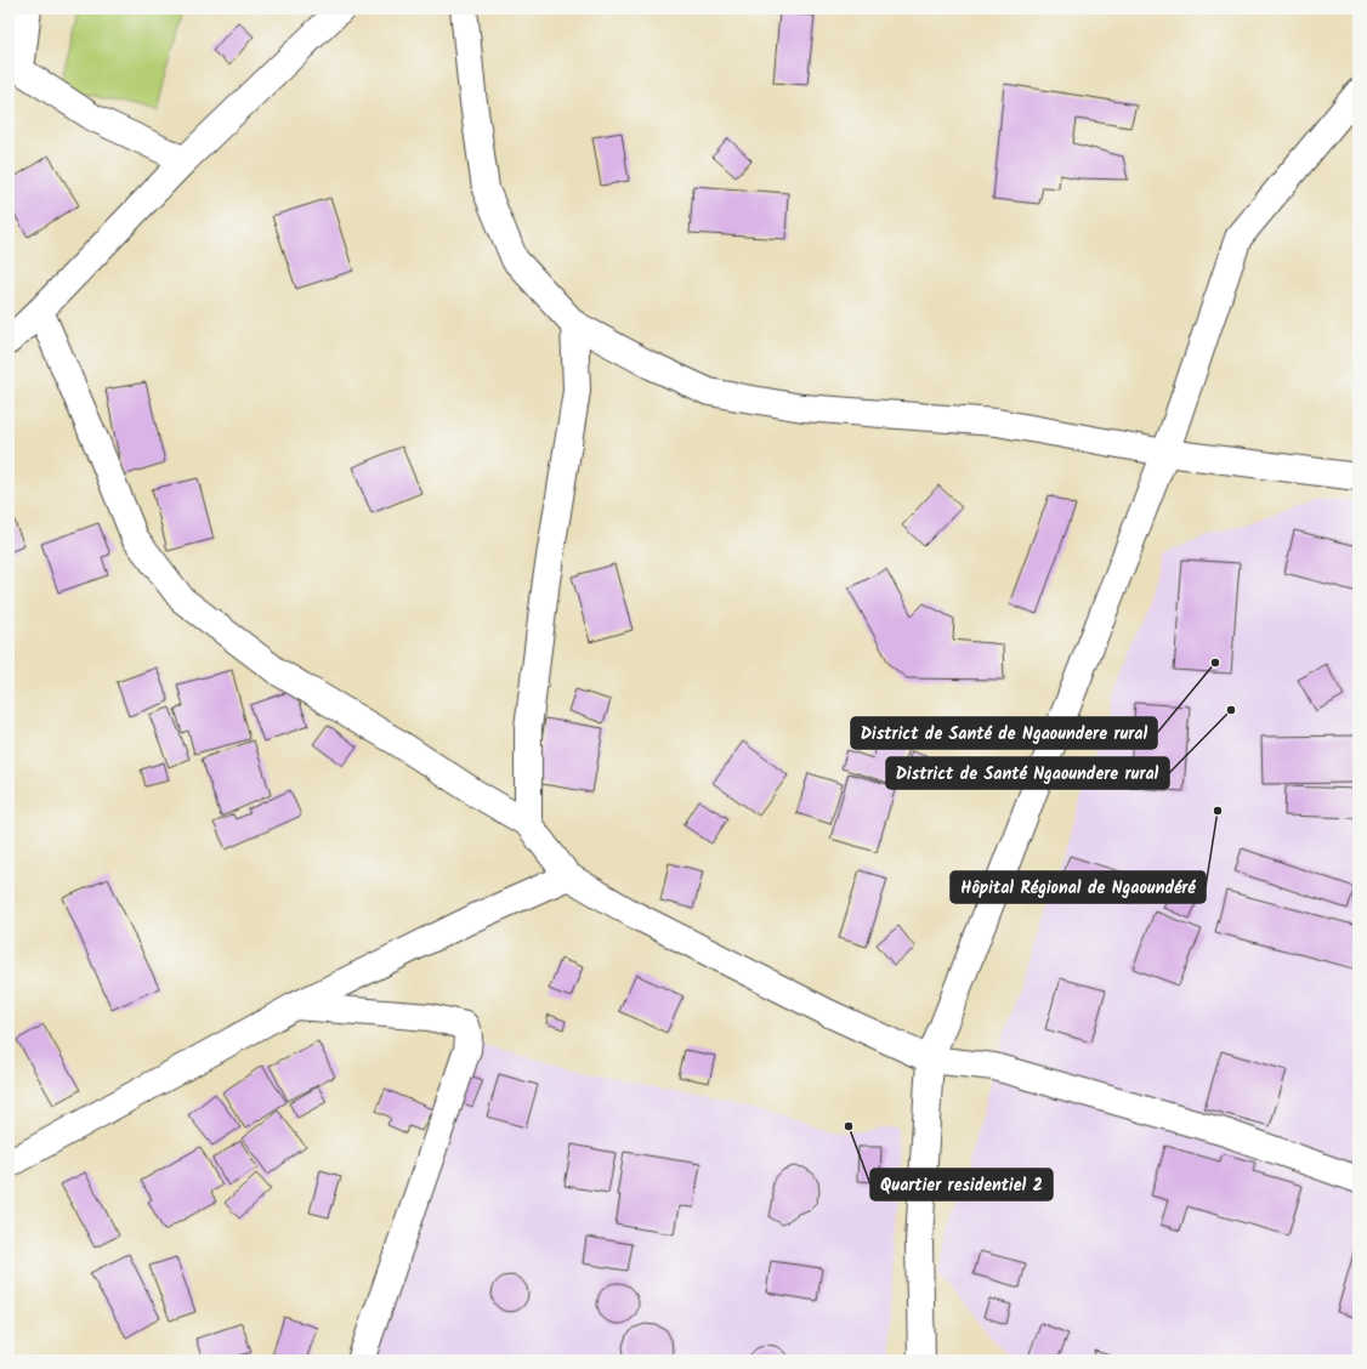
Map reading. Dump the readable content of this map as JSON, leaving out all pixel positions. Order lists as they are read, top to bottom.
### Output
{
  "places": [
    "District de Santé de Ngaoundere rural",
    "District de Santé Ngaoundere rural",
    "Hôpital Régional de Ngaoundéré",
    "Quartier residentiel 2"
  ]
}
